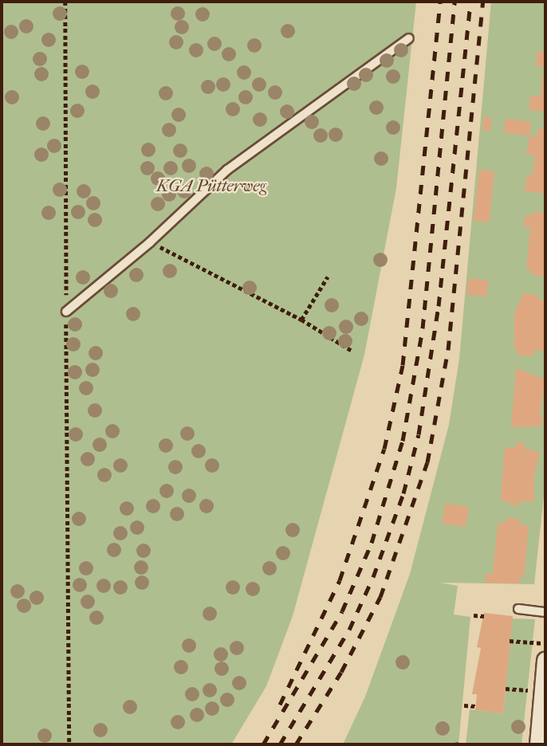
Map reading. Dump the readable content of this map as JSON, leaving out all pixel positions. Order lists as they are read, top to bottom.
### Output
{
  "parks": ["KGA Pütterweg"]
}
